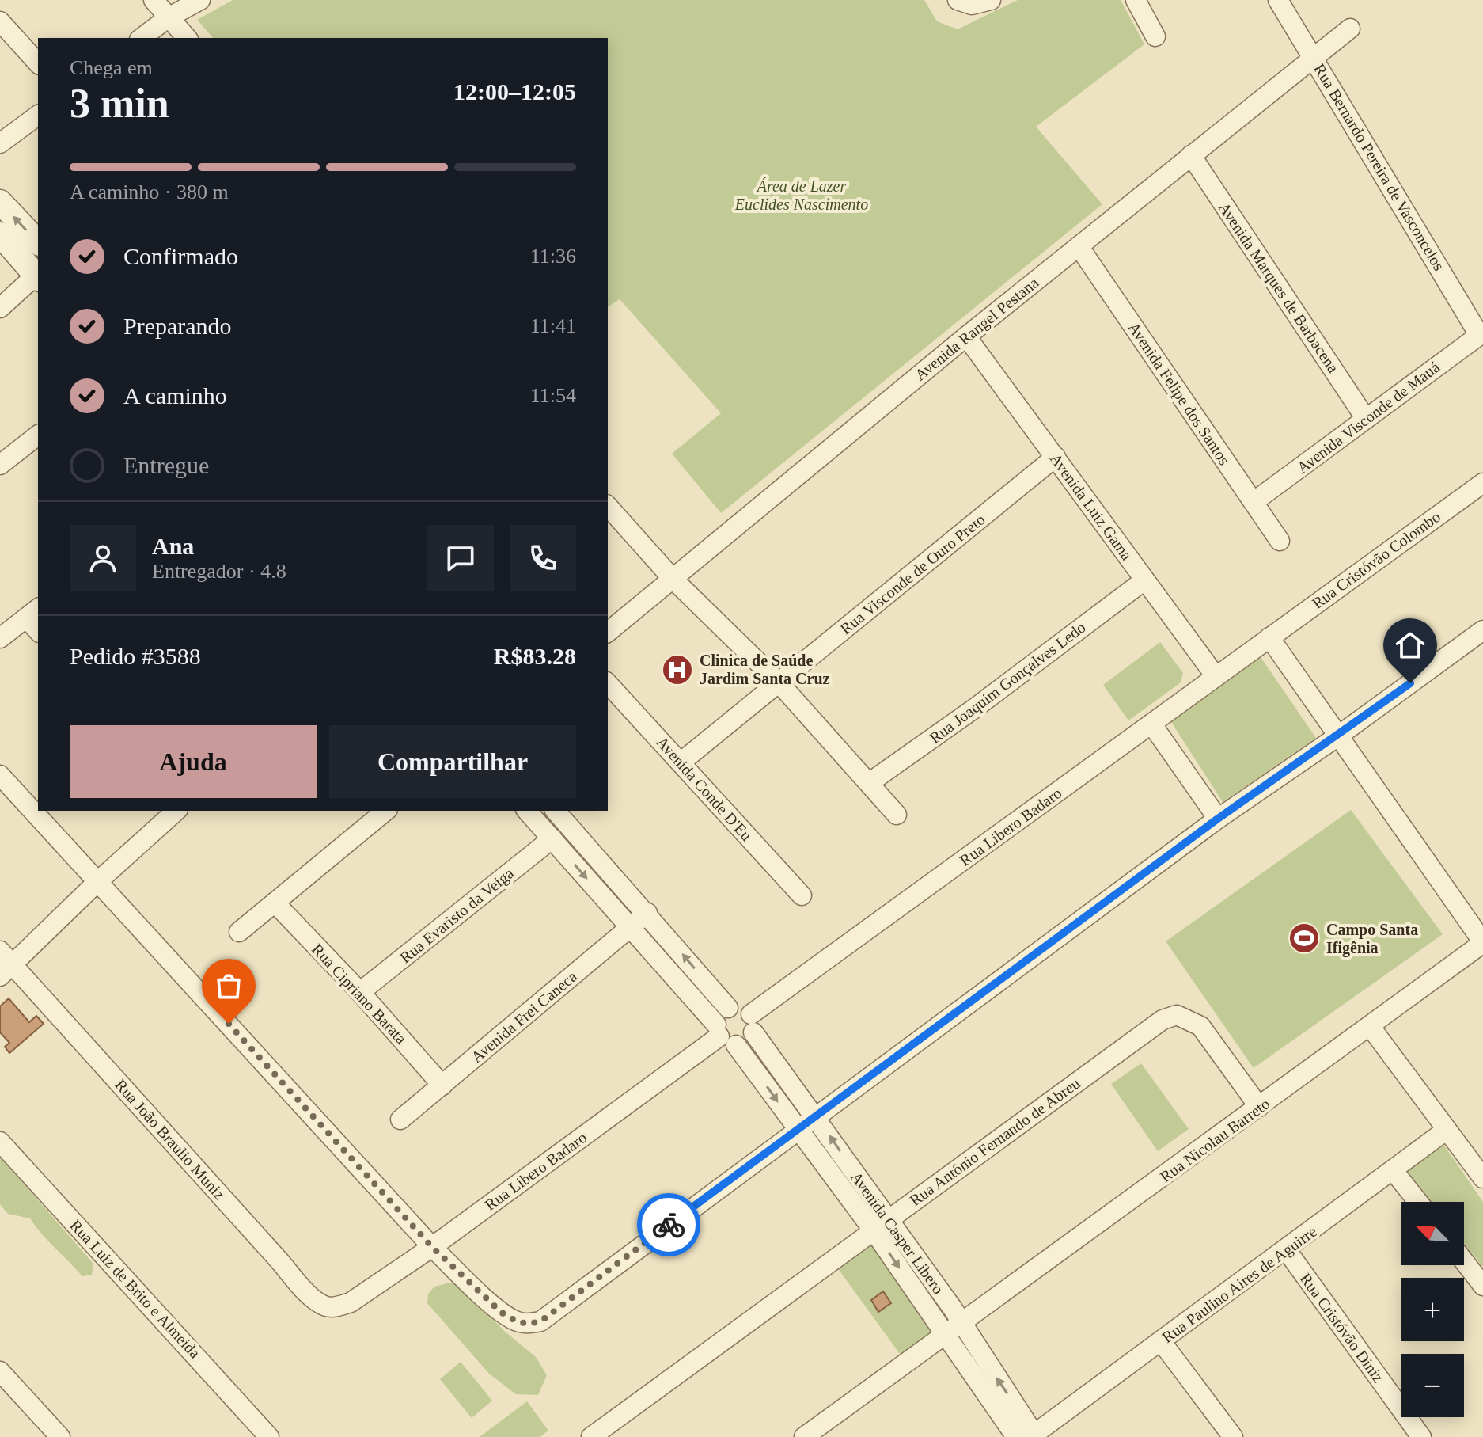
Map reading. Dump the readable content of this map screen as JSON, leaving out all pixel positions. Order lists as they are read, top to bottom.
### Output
{
  "streets": {
    "street": [
      "Rua Bernardo Pereira de Vasconcelos",
      "Avenida Marques de Barbacena",
      "Avenida Rangel Pestana",
      "Avenida Felipe dos Santos",
      "Avenida Visconde de Mauá",
      "Avenida Luiz Gama",
      "Rua Cristóvão Colombo",
      "Rua Visconde de Ouro Preto",
      "Rua Joaquim Gonçalves Ledo",
      "Avenida Conde D'Eu",
      "Rua Libero Badaro",
      "Rua Evaristo da Veiga",
      "Rua Cipriano Barata",
      "Avenida Frei Caneca",
      "Rua João Braulio Muniz",
      "Rua Nicolau Barreto",
      "Rua Antônio Fernando de Abreu",
      "Avenida Casper Libero",
      "Rua Paulino Aires de Aguirre",
      "Rua Luiz de Brito e Almeida",
      "Rua Cristóvão Diniz"
    ]
  },
  "crossings": [
    ["Rua Bernardo Pereira de Vasconcelos", "Avenida Rangel Pestana"],
    ["Rua Bernardo Pereira de Vasconcelos", "Avenida Visconde de Mauá"],
    ["Avenida Marques de Barbacena", "Avenida Rangel Pestana"],
    ["Avenida Marques de Barbacena", "Avenida Visconde de Mauá"],
    ["Avenida Rangel Pestana", "Avenida Felipe dos Santos"],
    ["Avenida Rangel Pestana", "Avenida Luiz Gama"],
    ["Avenida Felipe dos Santos", "Avenida Visconde de Mauá"],
    ["Avenida Luiz Gama", "Rua Visconde de Ouro Preto"],
    ["Avenida Luiz Gama", "Rua Joaquim Gonçalves Ledo"],
    ["Avenida Luiz Gama", "Rua Libero Badaro"],
    ["Rua Cristóvão Colombo", "Rua Libero Badaro"],
    ["Rua Visconde de Ouro Preto", "Avenida Conde D'Eu"],
    ["Rua Libero Badaro", "Rua João Braulio Muniz"],
    ["Rua Libero Badaro", "Avenida Casper Libero"],
    ["Rua Evaristo da Veiga", "Rua Cipriano Barata"],
    ["Rua Evaristo da Veiga", "Avenida Casper Libero"],
    ["Rua Cipriano Barata", "Avenida Frei Caneca"],
    ["Avenida Frei Caneca", "Avenida Casper Libero"],
    ["Rua Nicolau Barreto", "Rua Antônio Fernando de Abreu"],
    ["Rua Nicolau Barreto", "Avenida Casper Libero"],
    ["Rua Antônio Fernando de Abreu", "Avenida Casper Libero"],
    ["Avenida Casper Libero", "Rua Paulino Aires de Aguirre"],
    ["Rua Paulino Aires de Aguirre", "Rua Cristóvão Diniz"]
  ],
  "parks": ["Área de Lazer Euclides Nascimento"],
  "places": {
    "hospital": ["Clinica de Saúde Jardim Santa Cruz"],
    "sports": ["Campo Santa Ifigênia"]
  },
  "north": "top left",
  "page": {
    "heading": ["3 min", "Chega em", "12:00–12:05"],
    "panel": [
      "Ana",
      "Entregador · 4.8",
      "Pedido #3588",
      "R$83.28"
    ],
    "bar": "A caminho · 380 m",
    "list": [
      ["Confirmado", "11:36"],
      ["Preparando", "11:41"],
      ["A caminho", "11:54"],
      "Entregue"
    ],
    "buttons": ["Ajuda", "Compartilhar"],
    "map_buttons": ["+", "−"]
  }
}
